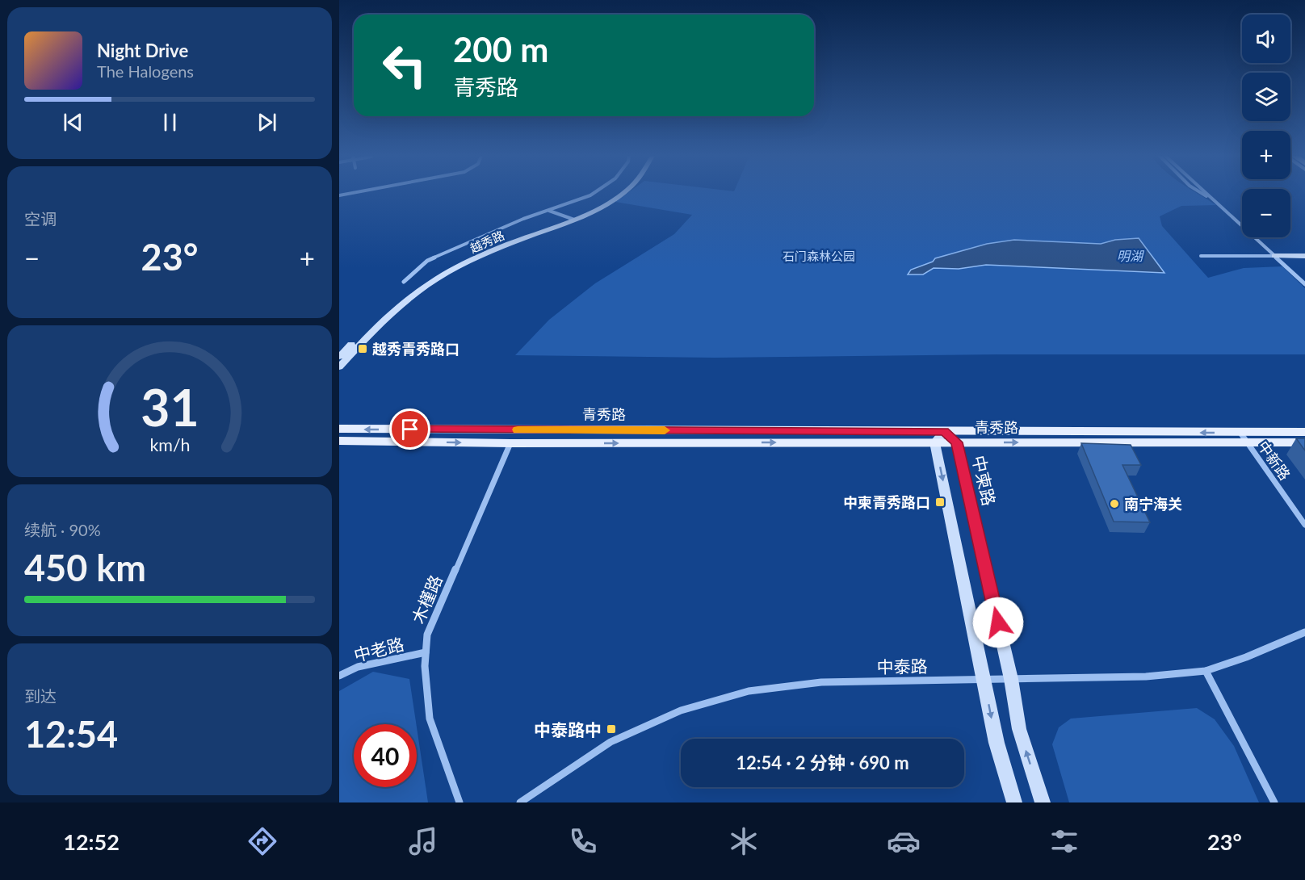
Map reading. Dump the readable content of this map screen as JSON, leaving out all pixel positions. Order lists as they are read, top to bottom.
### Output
{
  "streets": {
    "main road": ["越秀路", "青秀路", "中柬路"],
    "street": [
      "中新路",
      "木槿路",
      "中老路",
      "中泰路"
    ]
  },
  "crossings": [
    ["青秀路", "中新路"],
    ["青秀路", "中柬路"],
    ["青秀路", "木槿路"],
    ["中柬路", "中泰路"],
    ["木槿路", "中老路"]
  ],
  "water": ["明湖"],
  "parks": ["石门森林公园"],
  "places": {
    "transit": ["越秀青秀路口", "中柬青秀路口", "中泰路中"],
    "other": ["南宁海关"]
  },
  "page": {
    "map_buttons": ["+", "−"],
    "turn": ["200 m", "青秀路"],
    "song": ["Night Drive", "The Halogens"],
    "tile": [
      "空调",
      ["续航 · 90%", "450 km"],
      ["到达", "12:54"]
    ],
    "heat": ["−", "23°", "+"],
    "limit": "40",
    "trip": "12:54 · 2 分钟 · 690 m",
    "tabs": ["12:52", "23°"],
    "gauge": ["31", "km/h"]
  }
}
